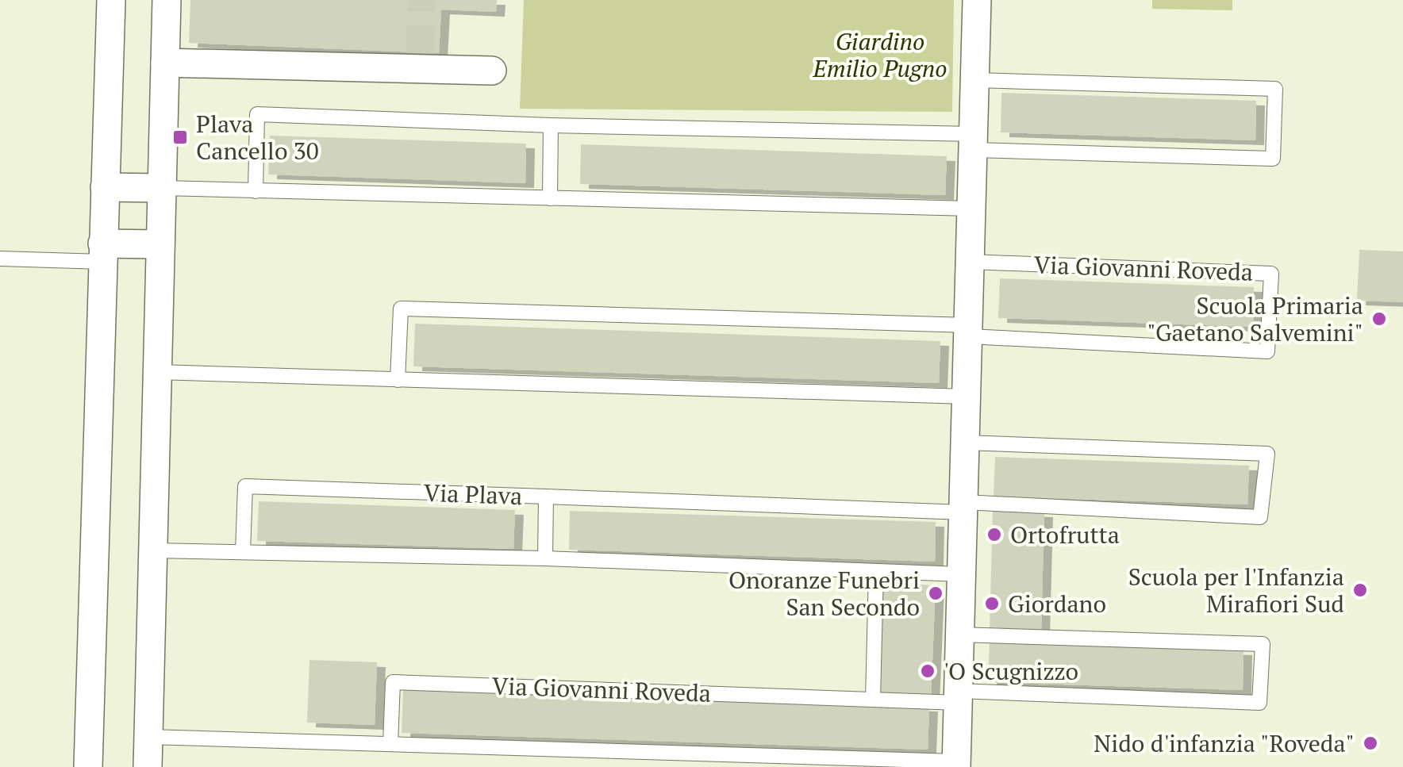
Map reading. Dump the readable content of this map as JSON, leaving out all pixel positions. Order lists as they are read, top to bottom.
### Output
{
  "streets": {
    "lane": ["Via Giovanni Roveda", "Via Plava"]
  },
  "parks": ["Giardino Emilio Pugno"],
  "places": {
    "transit": ["Plava Cancello 30"],
    "other": [
      "Scuola Primaria \"Gaetano Salvemini\"",
      "Ortofrutta",
      "Scuola per l'Infanzia Mirafiori Sud",
      "Onoranze Funebri San Secondo",
      "Giordano",
      "'O Scugnizzo",
      "Nido d'infanzia \"Roveda\""
    ]
  }
}
